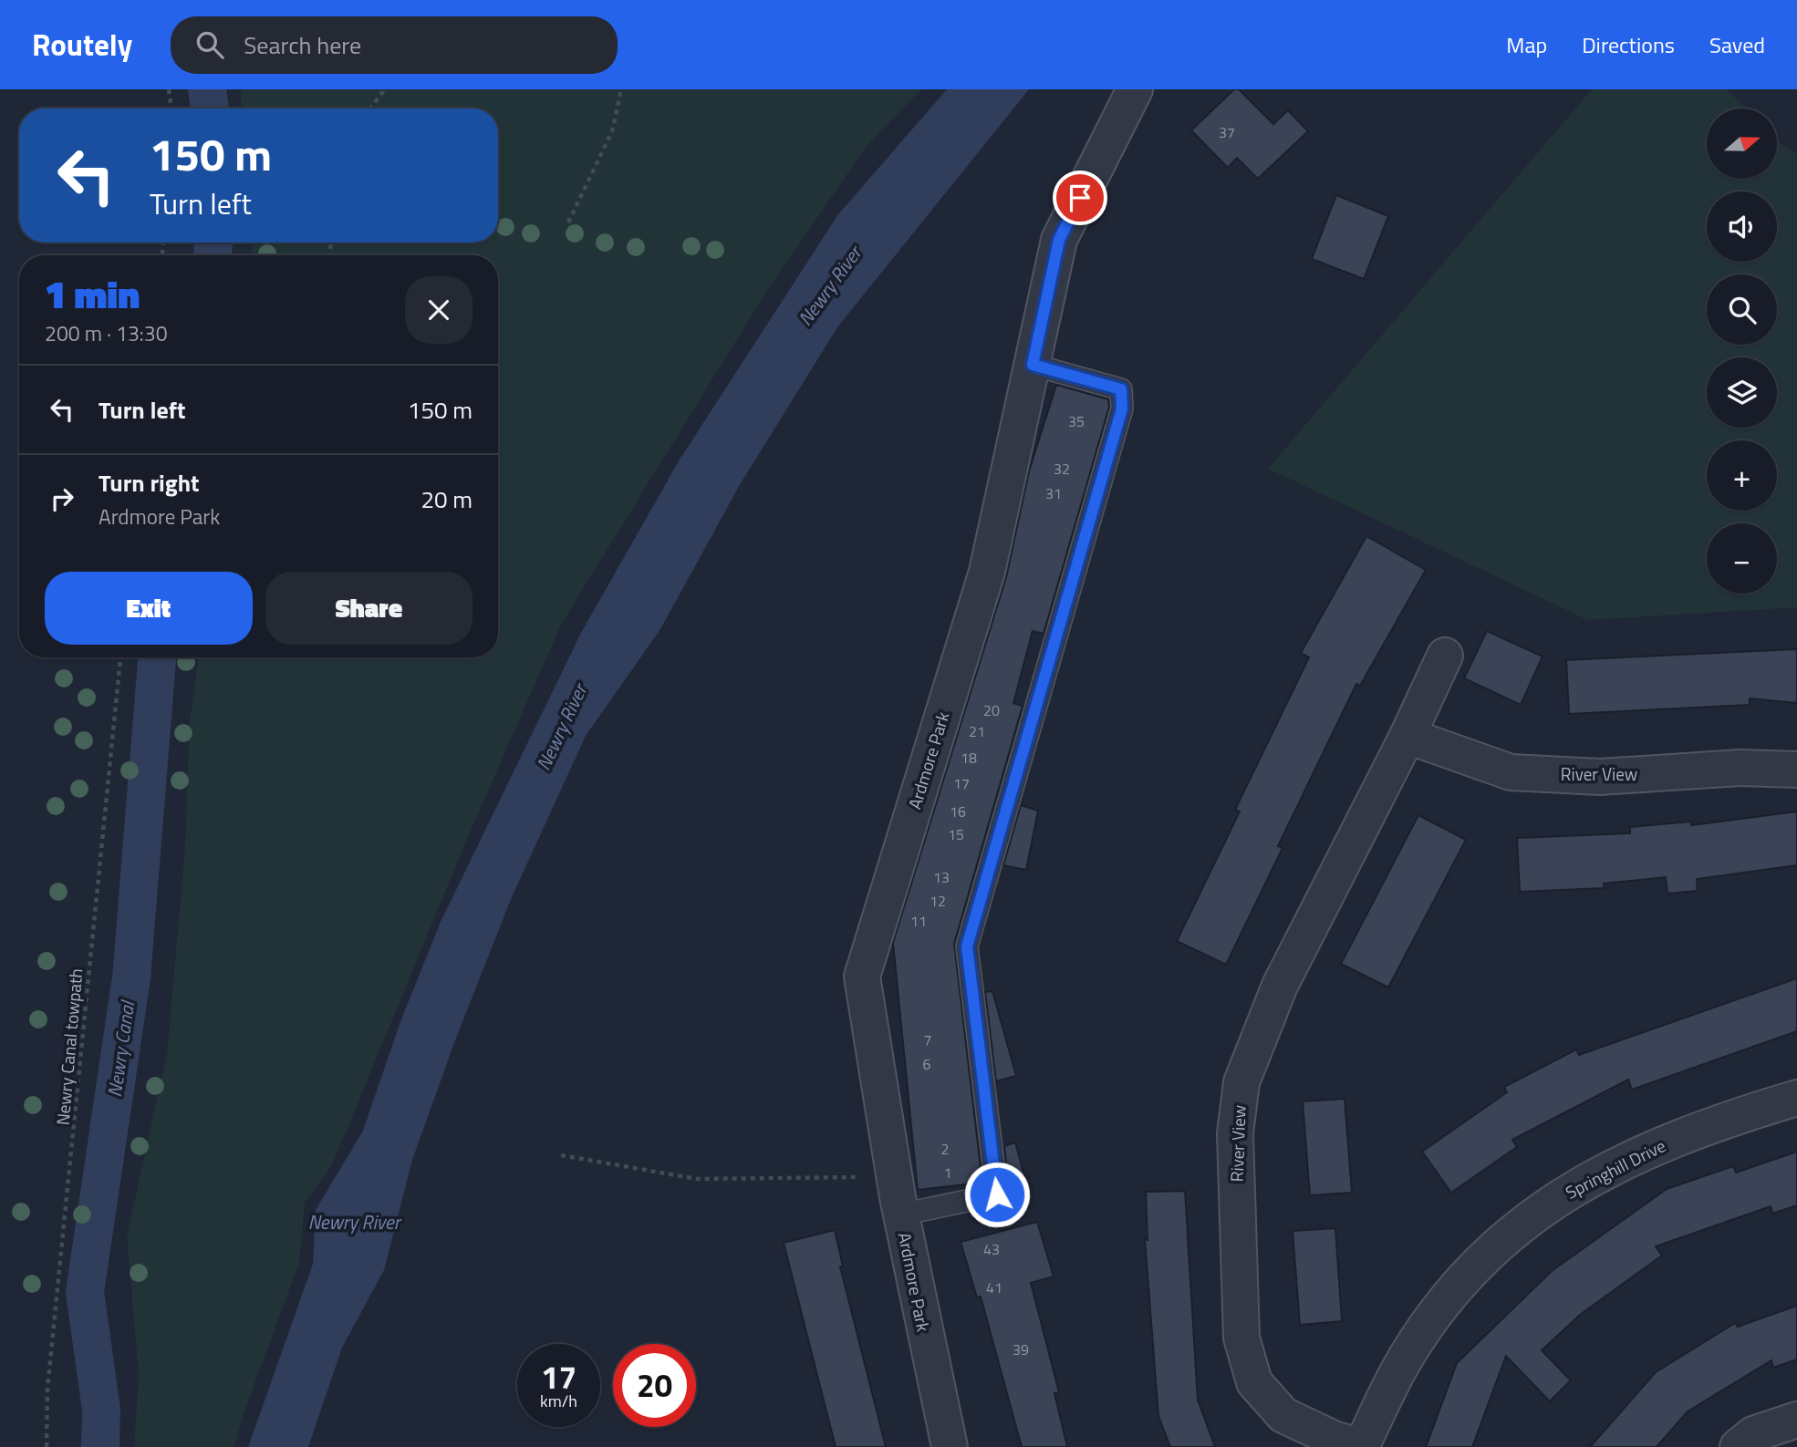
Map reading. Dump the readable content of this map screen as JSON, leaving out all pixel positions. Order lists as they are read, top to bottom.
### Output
{
  "streets": {
    "street": ["Ardmore Park", "River View", "Springhill Drive"],
    "path": ["Newry Canal towpath"]
  },
  "crossings": [
    ["River View", "Springhill Drive"]
  ],
  "water": ["Newry River", "Newry Canal"],
  "house_numbers": [
    "37",
    "35",
    "32",
    "31",
    "20",
    "21",
    "18",
    "17",
    "16",
    "15",
    "13",
    "12",
    "11",
    "7",
    "6",
    "2",
    "1",
    "43",
    "41",
    "39"
  ],
  "north": "right",
  "page": {
    "header": "Routely",
    "search": "Search here",
    "nav": ["Map", "Directions", "Saved"],
    "map_buttons": ["+", "−"],
    "turn": ["150 m", "Turn left"],
    "heading": ["1 min", "200 m · 13:30"],
    "list": [
      {
        "name": "Turn left",
        "value": "150 m"
      },
      {
        "name": "Turn right",
        "note": "Ardmore Park",
        "value": "20 m"
      }
    ],
    "buttons": ["Exit", "Share"],
    "speed": "17 km/h",
    "limit": "20"
  }
}
